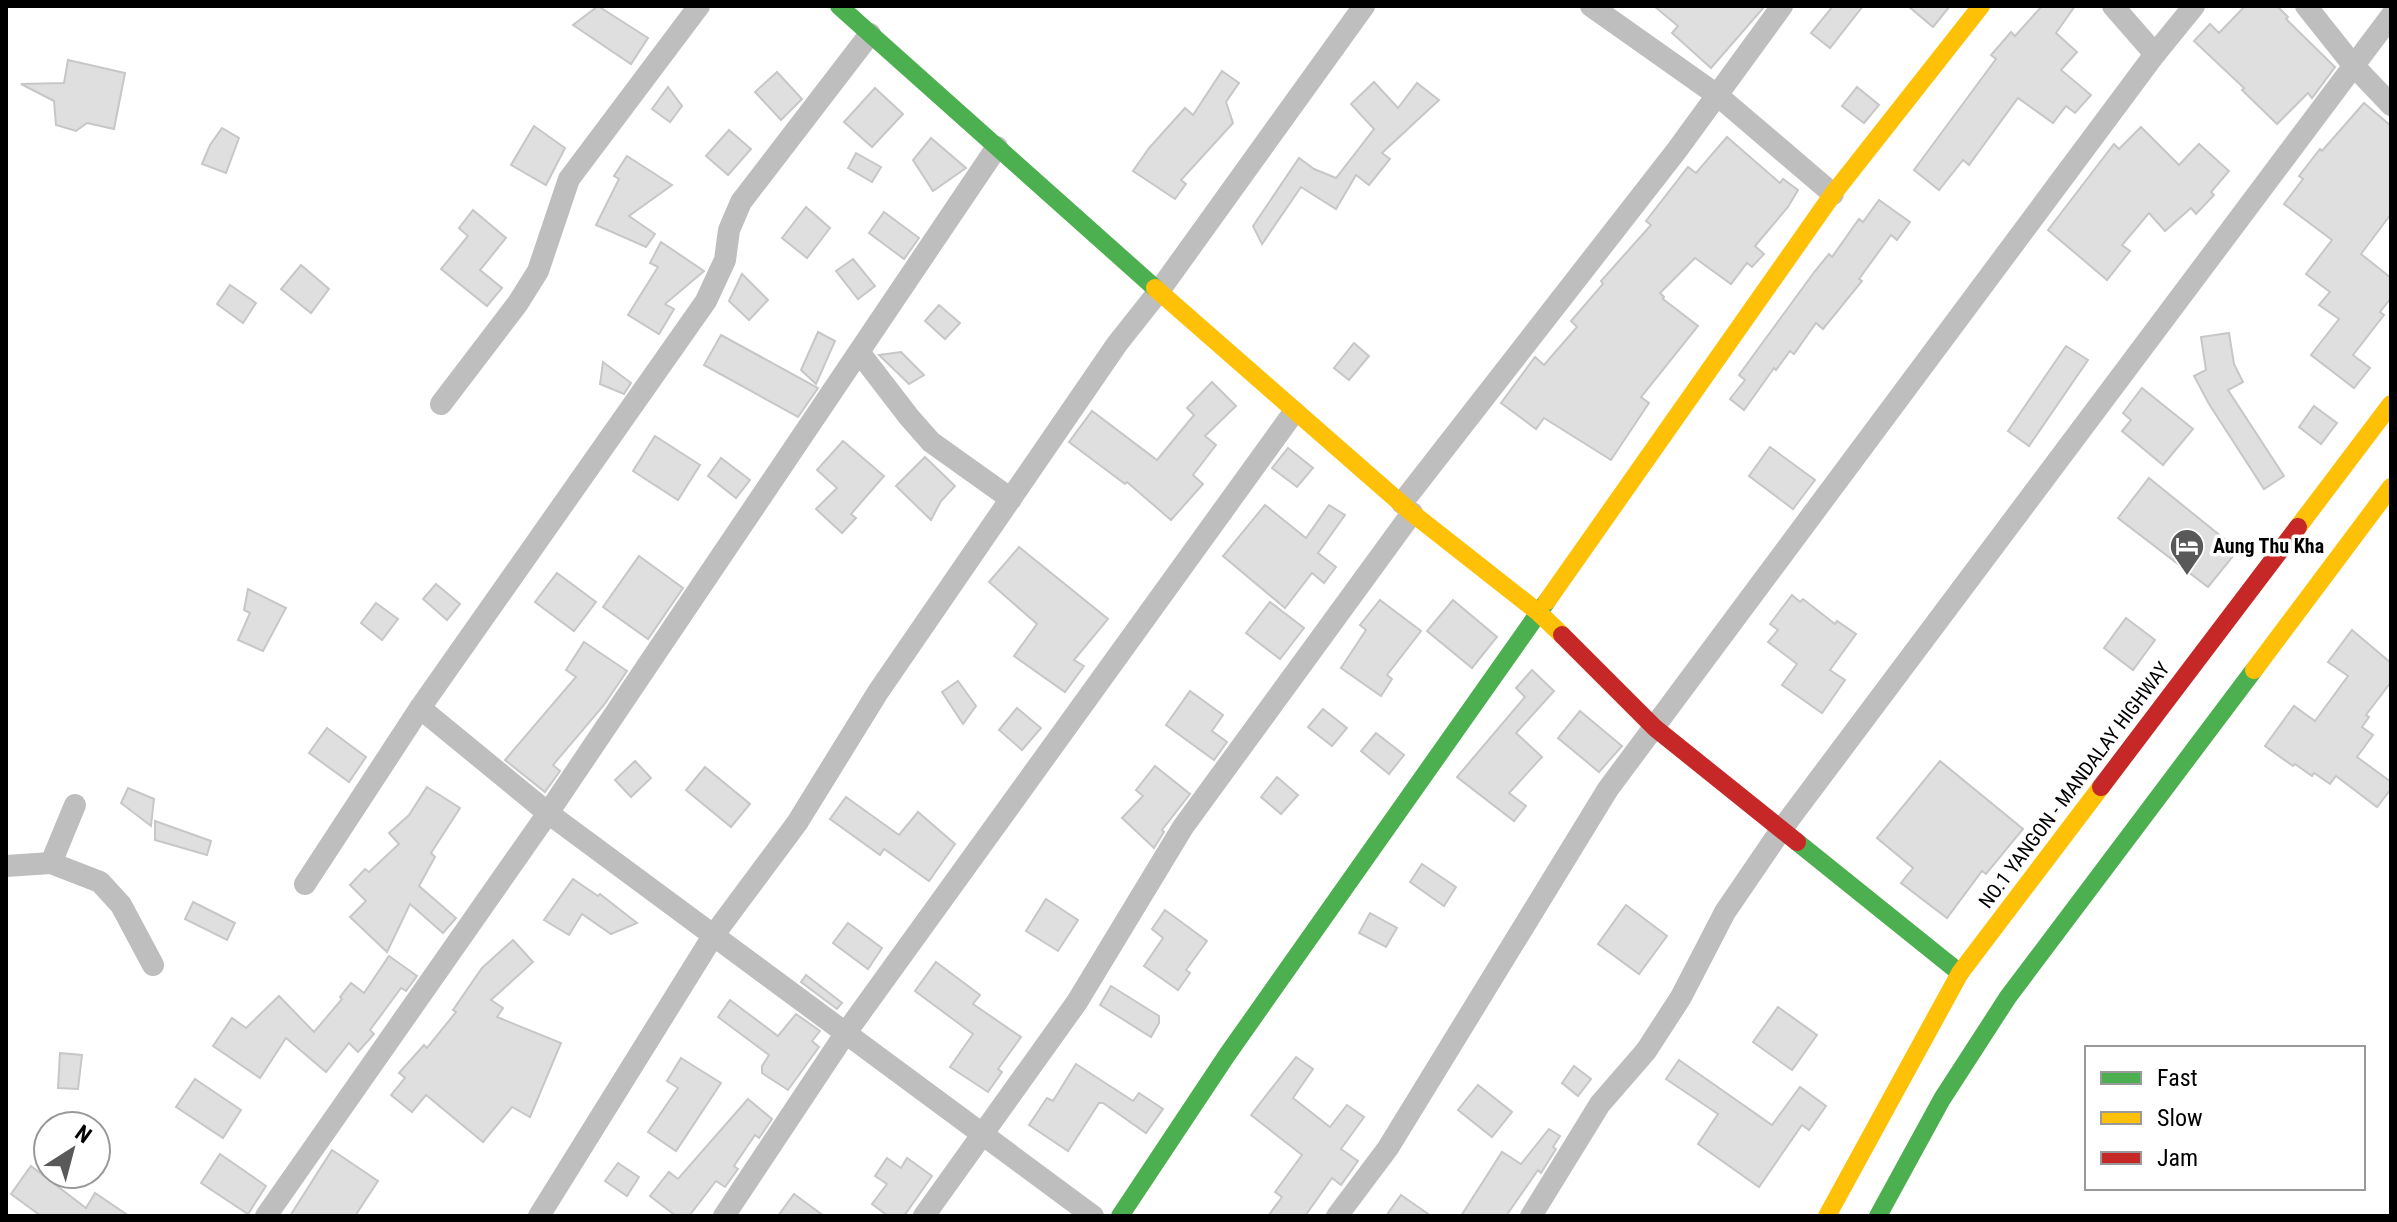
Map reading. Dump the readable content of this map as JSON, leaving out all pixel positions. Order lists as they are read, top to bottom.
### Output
{
  "streets": {
    "main road": ["NO.1 YANGON - MANDALAY HIGHWAY"]
  },
  "places": {
    "hotel": ["Aung Thu Kha"]
  },
  "legend": ["Fast", "Slow", "Jam"],
  "north": "top right"
}
